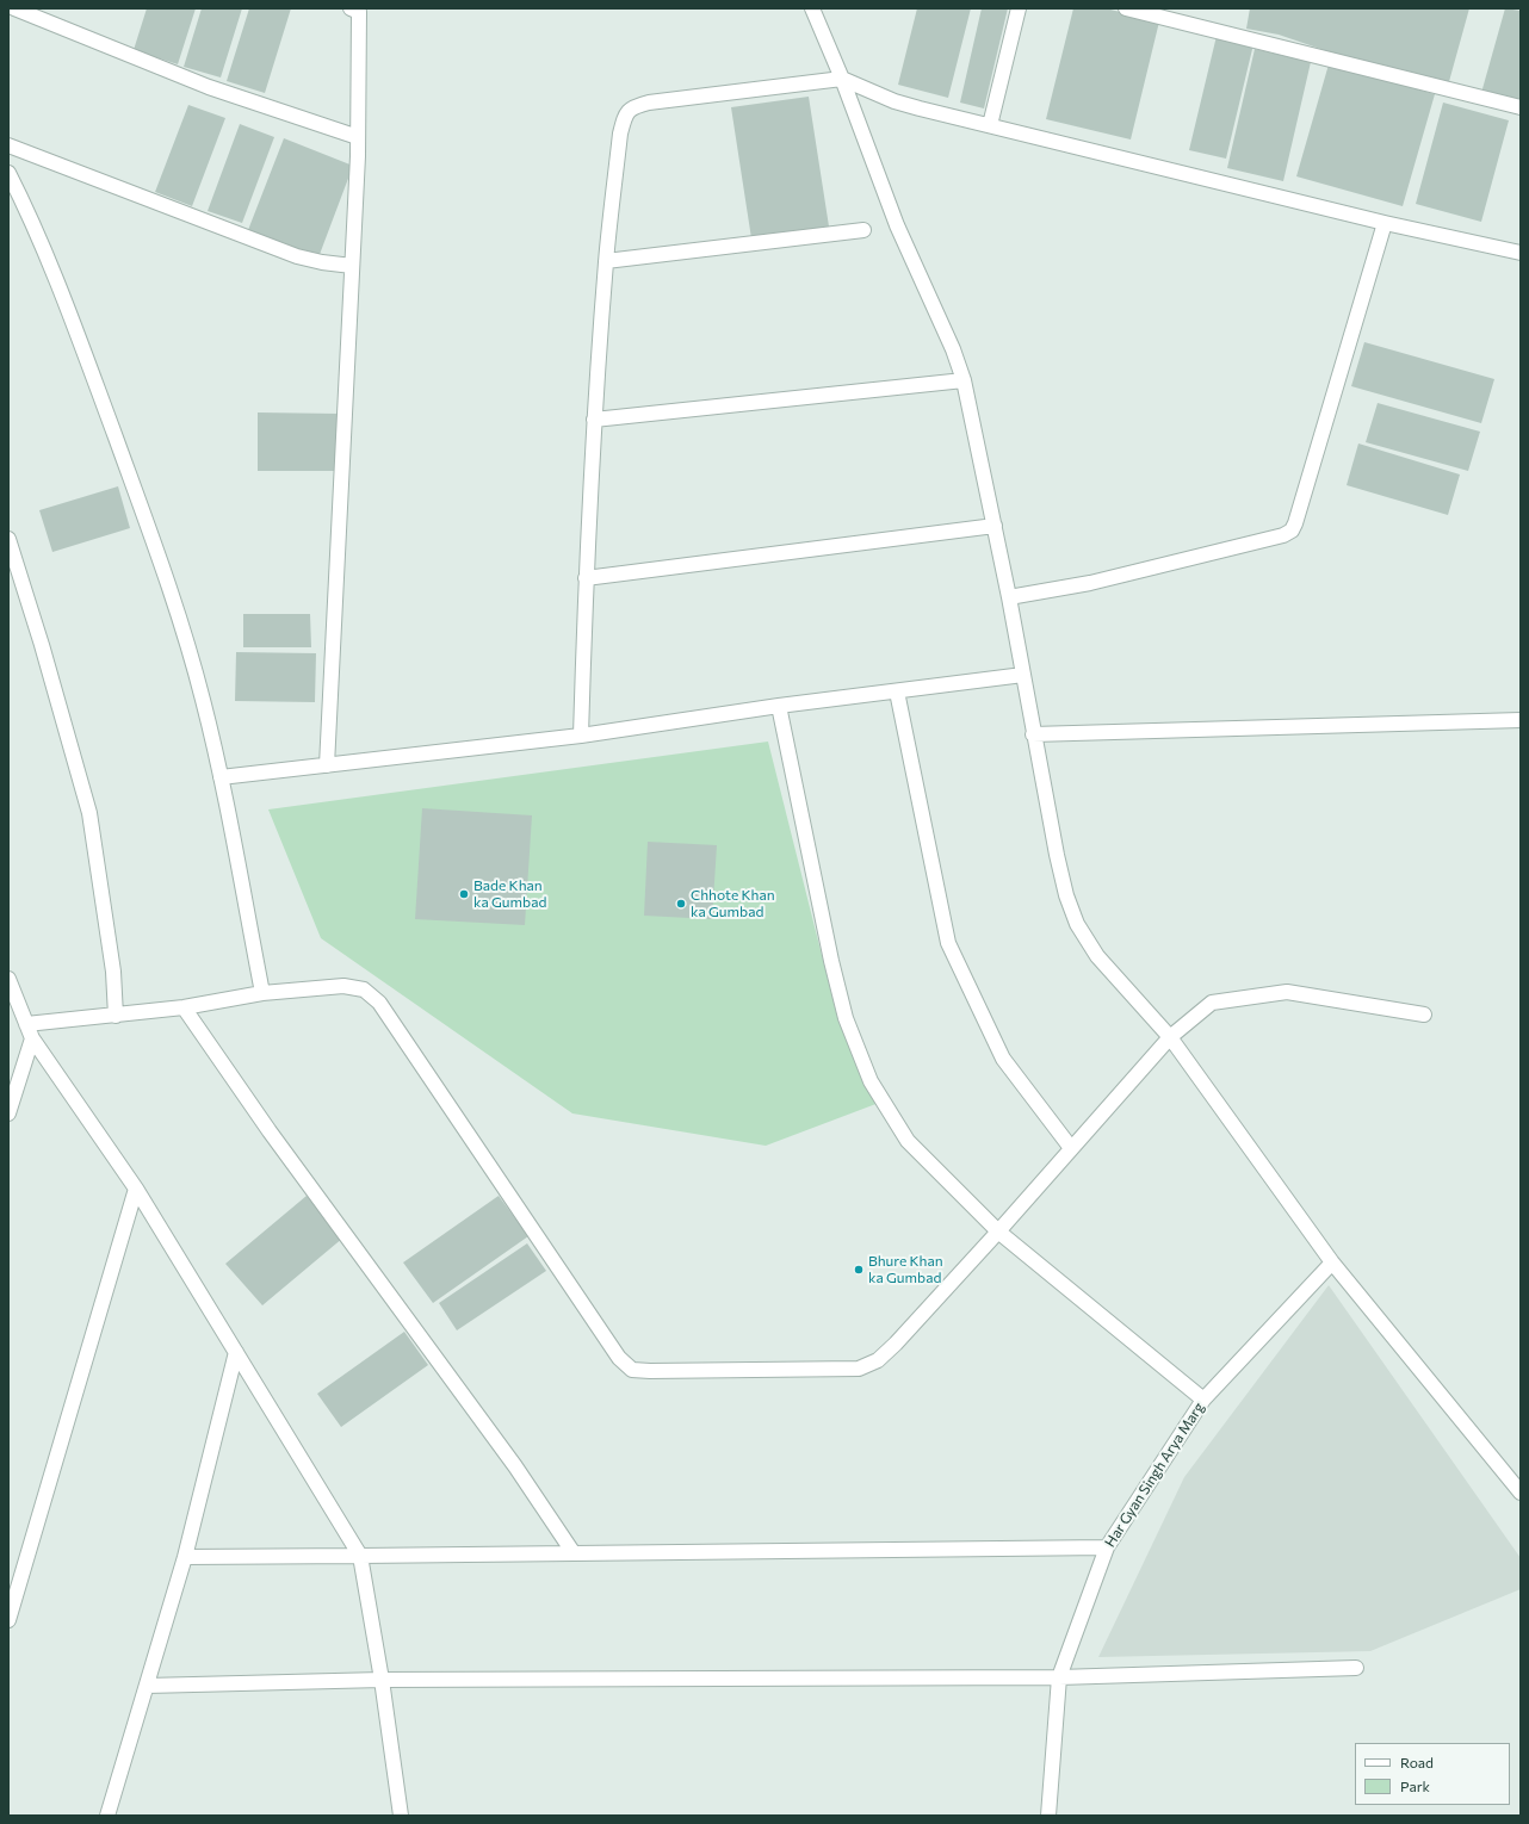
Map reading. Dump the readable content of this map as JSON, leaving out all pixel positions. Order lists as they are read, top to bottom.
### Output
{
  "streets": {
    "street": ["Har Gyan Singh Arya Marg"]
  },
  "places": ["Bade Khan ka Gumbad", "Chhote Khan ka Gumbad", "Bhure Khan ka Gumbad"],
  "legend": ["Road", "Park"]
}
